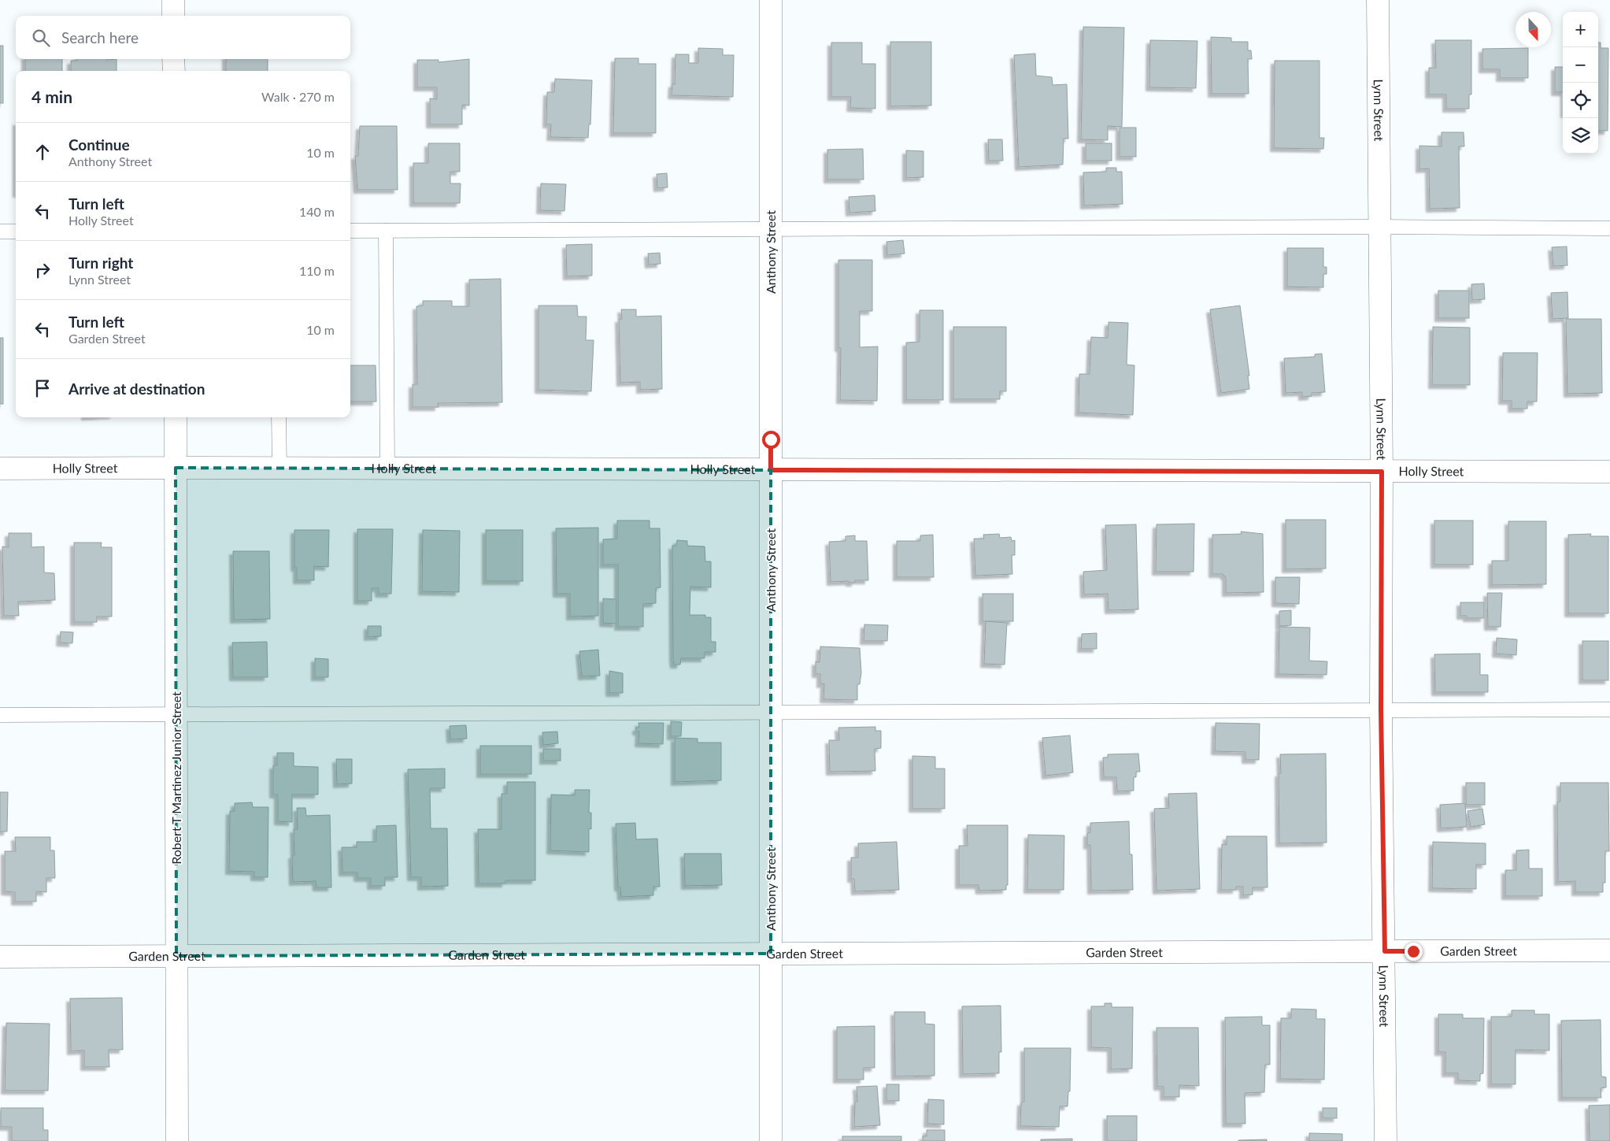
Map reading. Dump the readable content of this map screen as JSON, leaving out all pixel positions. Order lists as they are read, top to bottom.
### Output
{
  "streets": {
    "street": [
      "Lynn Street",
      "Anthony Street",
      "Holly Street",
      "Robert T Martinez Junior Street",
      "Garden Street"
    ]
  },
  "crossings": [
    ["Lynn Street", "Holly Street"],
    ["Lynn Street", "Garden Street"],
    ["Anthony Street", "Holly Street"],
    ["Anthony Street", "Garden Street"],
    ["Holly Street", "Robert T Martinez Junior Street"],
    ["Robert T Martinez Junior Street", "Garden Street"]
  ],
  "north": "bottom",
  "page": {
    "map_buttons": ["+", "−"],
    "search": "Search here",
    "heading": ["4 min", "Walk · 270 m"],
    "list": [
      ["Continue", "Anthony Street", "10 m"],
      ["Turn left", "Holly Street", "140 m"],
      ["Turn right", "Lynn Street", "110 m"],
      ["Turn left", "Garden Street", "10 m"],
      "Arrive at destination"
    ]
  }
}
